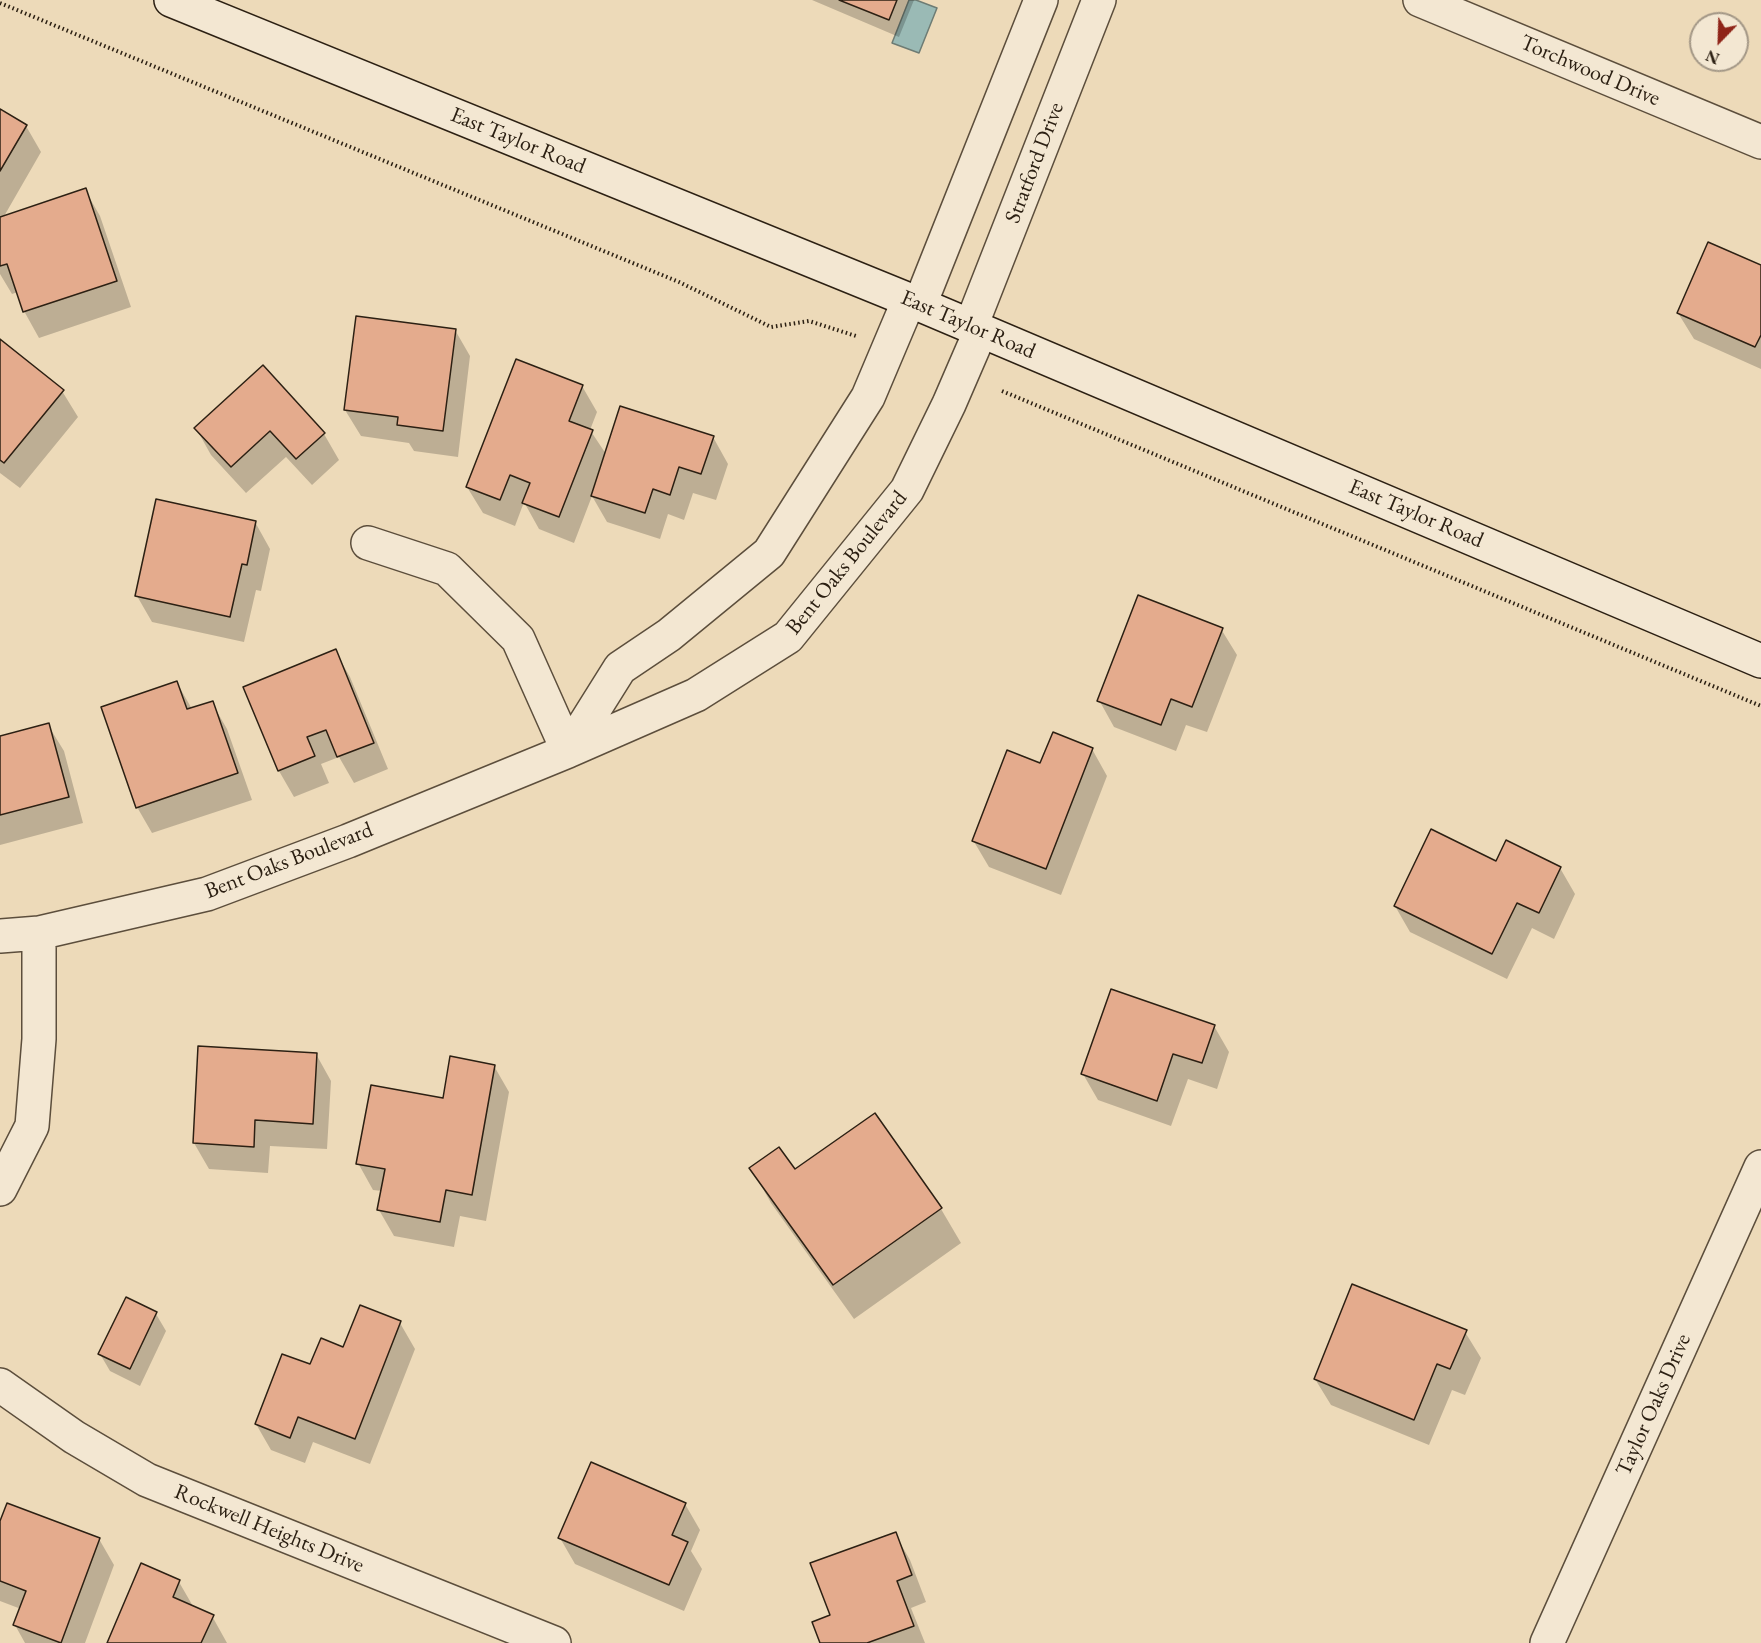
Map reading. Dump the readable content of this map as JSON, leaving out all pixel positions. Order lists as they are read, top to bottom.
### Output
{
  "streets": {
    "street": [
      "Torchwood Drive",
      "East Taylor Road",
      "Stratford Drive",
      "Bent Oaks Boulevard",
      "Taylor Oaks Drive",
      "Rockwell Heights Drive"
    ]
  },
  "crossings": [
    ["East Taylor Road", "Stratford Drive"],
    ["East Taylor Road", "Bent Oaks Boulevard"],
    ["Stratford Drive", "Bent Oaks Boulevard"]
  ],
  "north": "bottom left"
}
